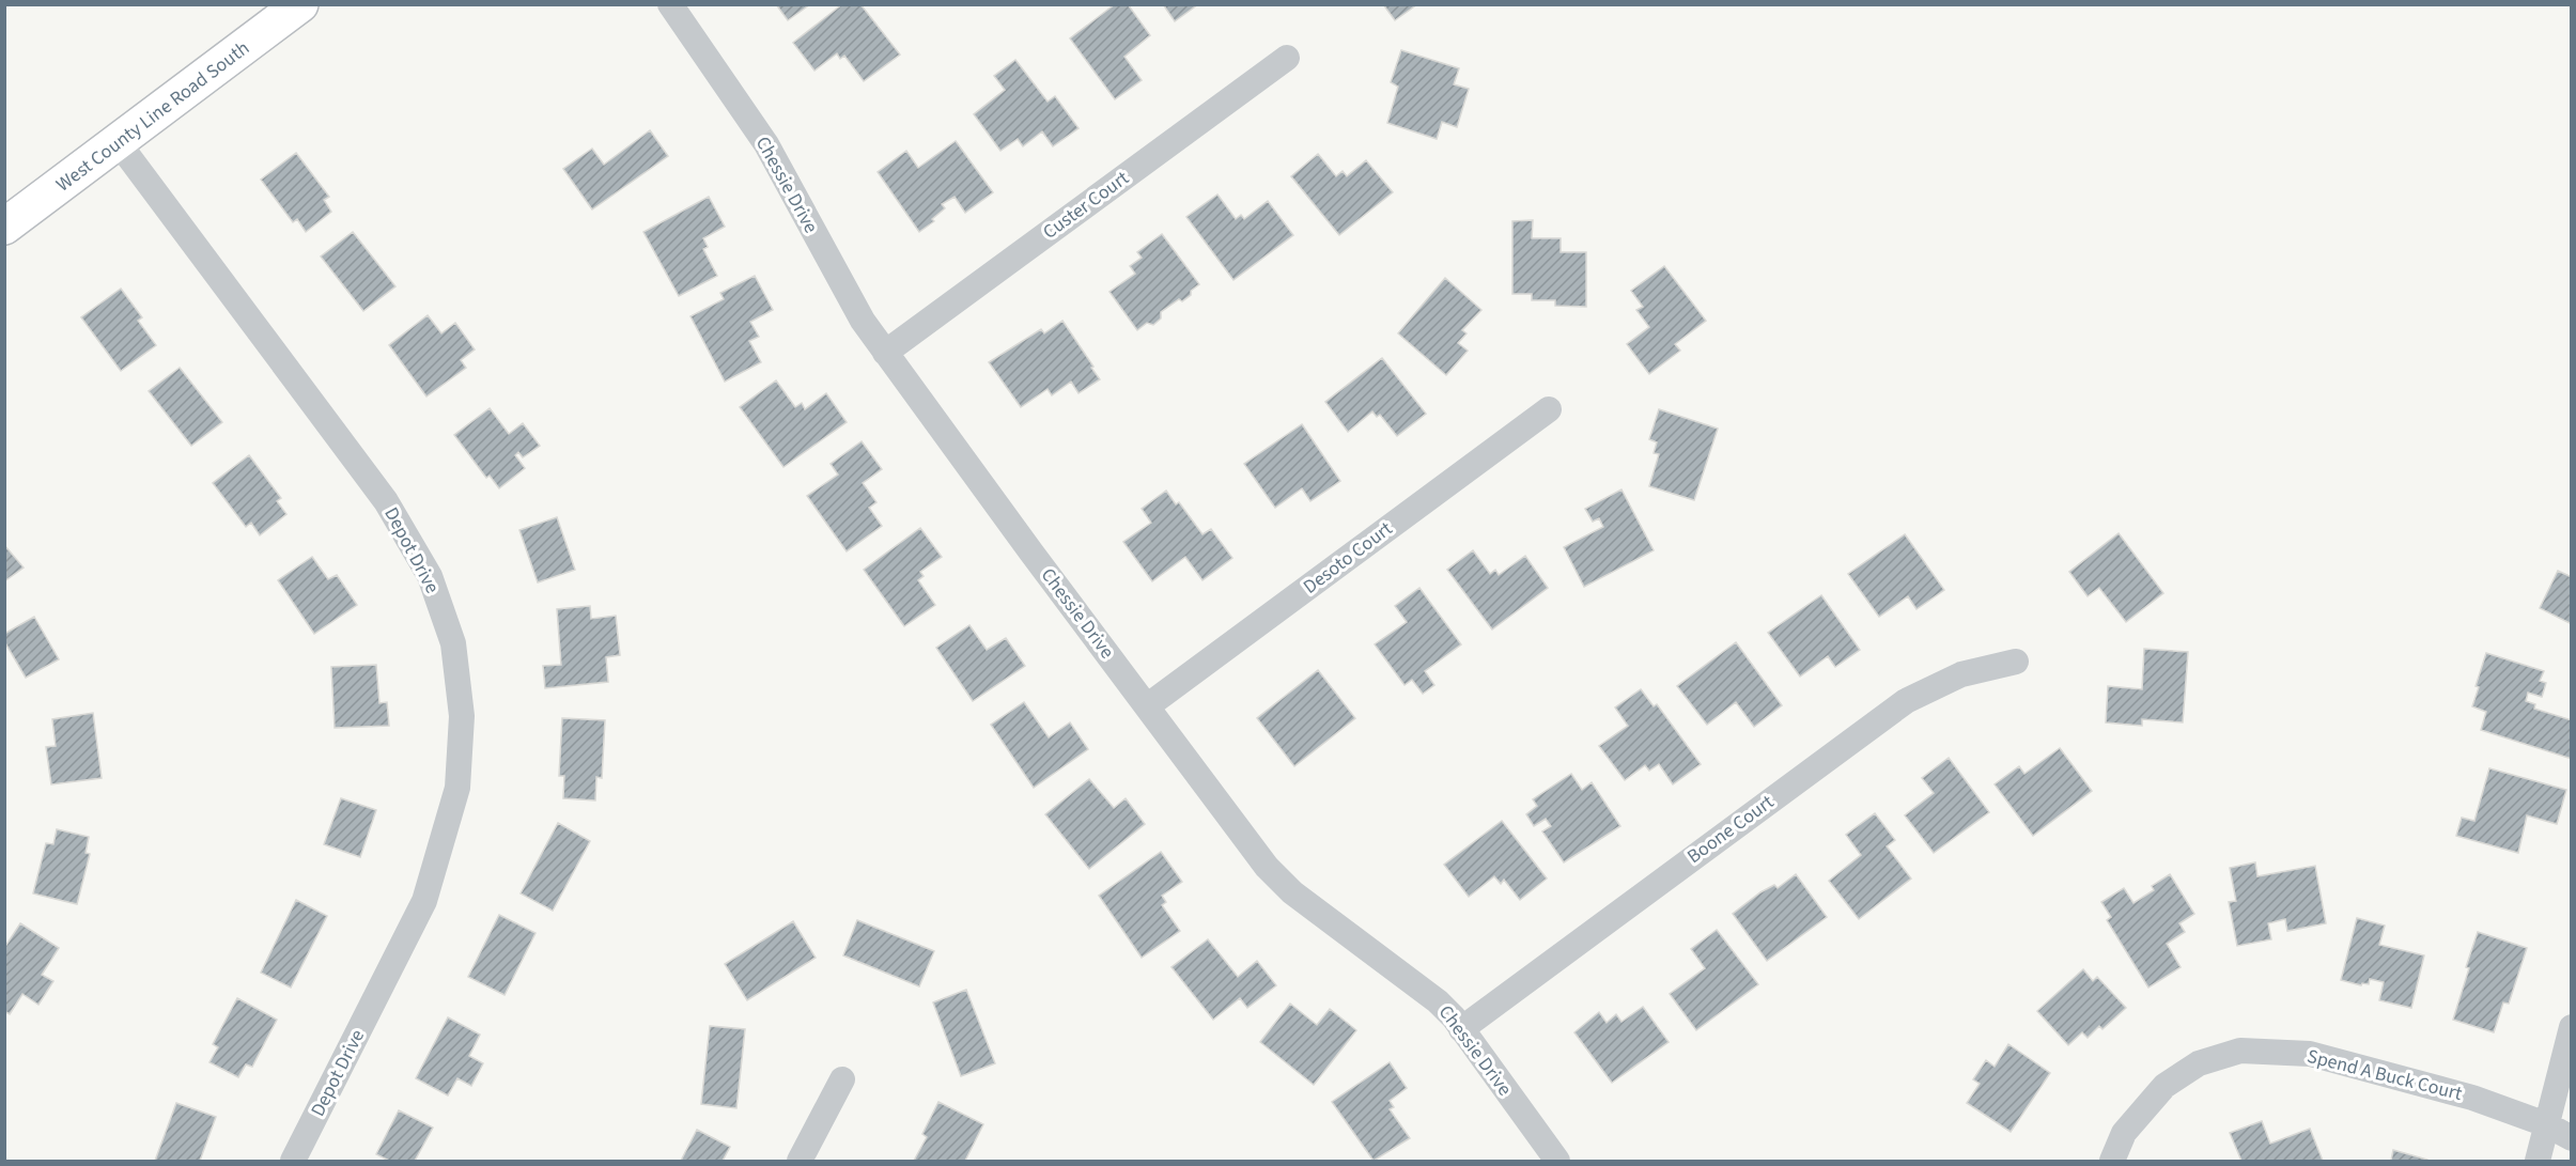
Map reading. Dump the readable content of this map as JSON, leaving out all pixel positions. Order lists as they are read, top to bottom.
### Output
{
  "streets": {
    "main road": ["West County Line Road South"],
    "street": [
      "Chessie Drive",
      "Custer Court",
      "Depot Drive",
      "Desoto Court",
      "Boone Court",
      "Spend A Buck Court"
    ]
  },
  "crossings": [
    ["West County Line Road South", "Depot Drive"],
    ["Chessie Drive", "Custer Court"],
    ["Chessie Drive", "Desoto Court"],
    ["Chessie Drive", "Boone Court"]
  ]
}
